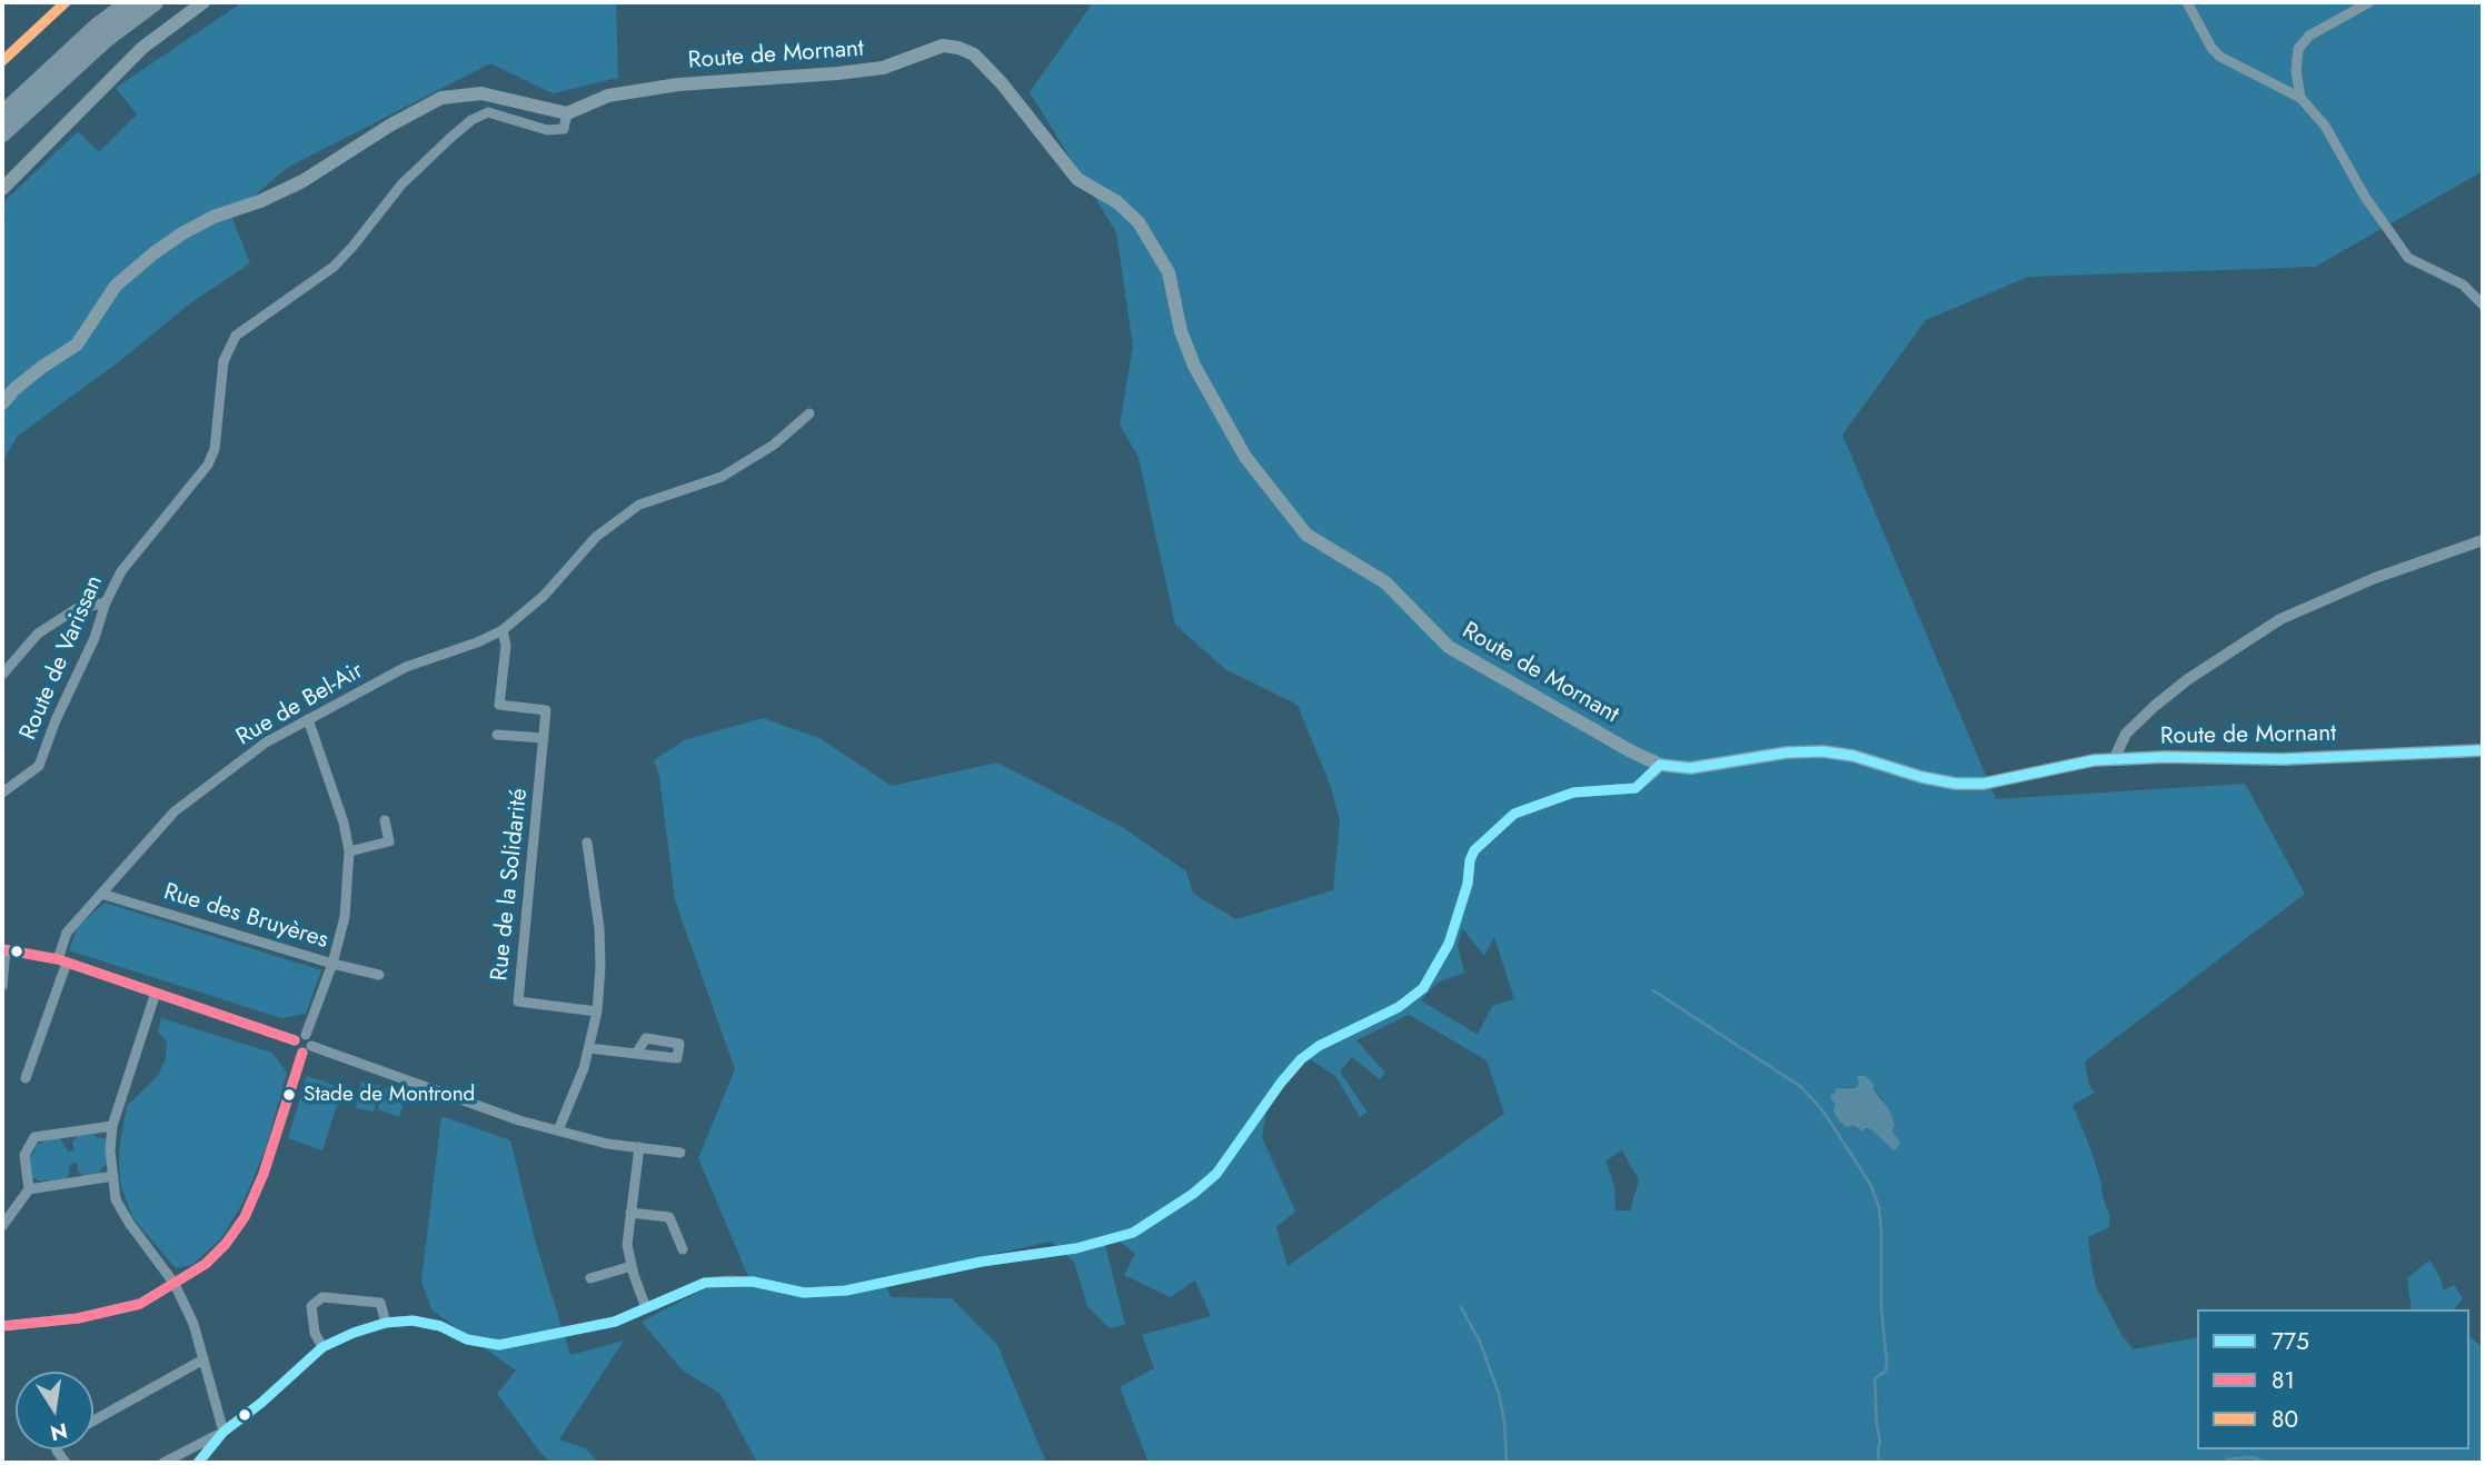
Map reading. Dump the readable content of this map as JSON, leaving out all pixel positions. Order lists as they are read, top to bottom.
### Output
{
  "streets": {
    "main road": ["Route de Mornant"],
    "street": [
      "Route de Varissan",
      "Rue de Bel-Air",
      "Rue de la Solidarité",
      "Rue des Bruyères"
    ]
  },
  "crossings": [
    ["Route de Mornant", "Route de Varissan"],
    ["Rue de Bel-Air", "Rue des Bruyères"]
  ],
  "places": ["Stade de Montrond"],
  "lines": ["transit line 80", "transit line 775", "transit line 81"],
  "legend": ["775", "81", "80"],
  "north": "bottom"
}
